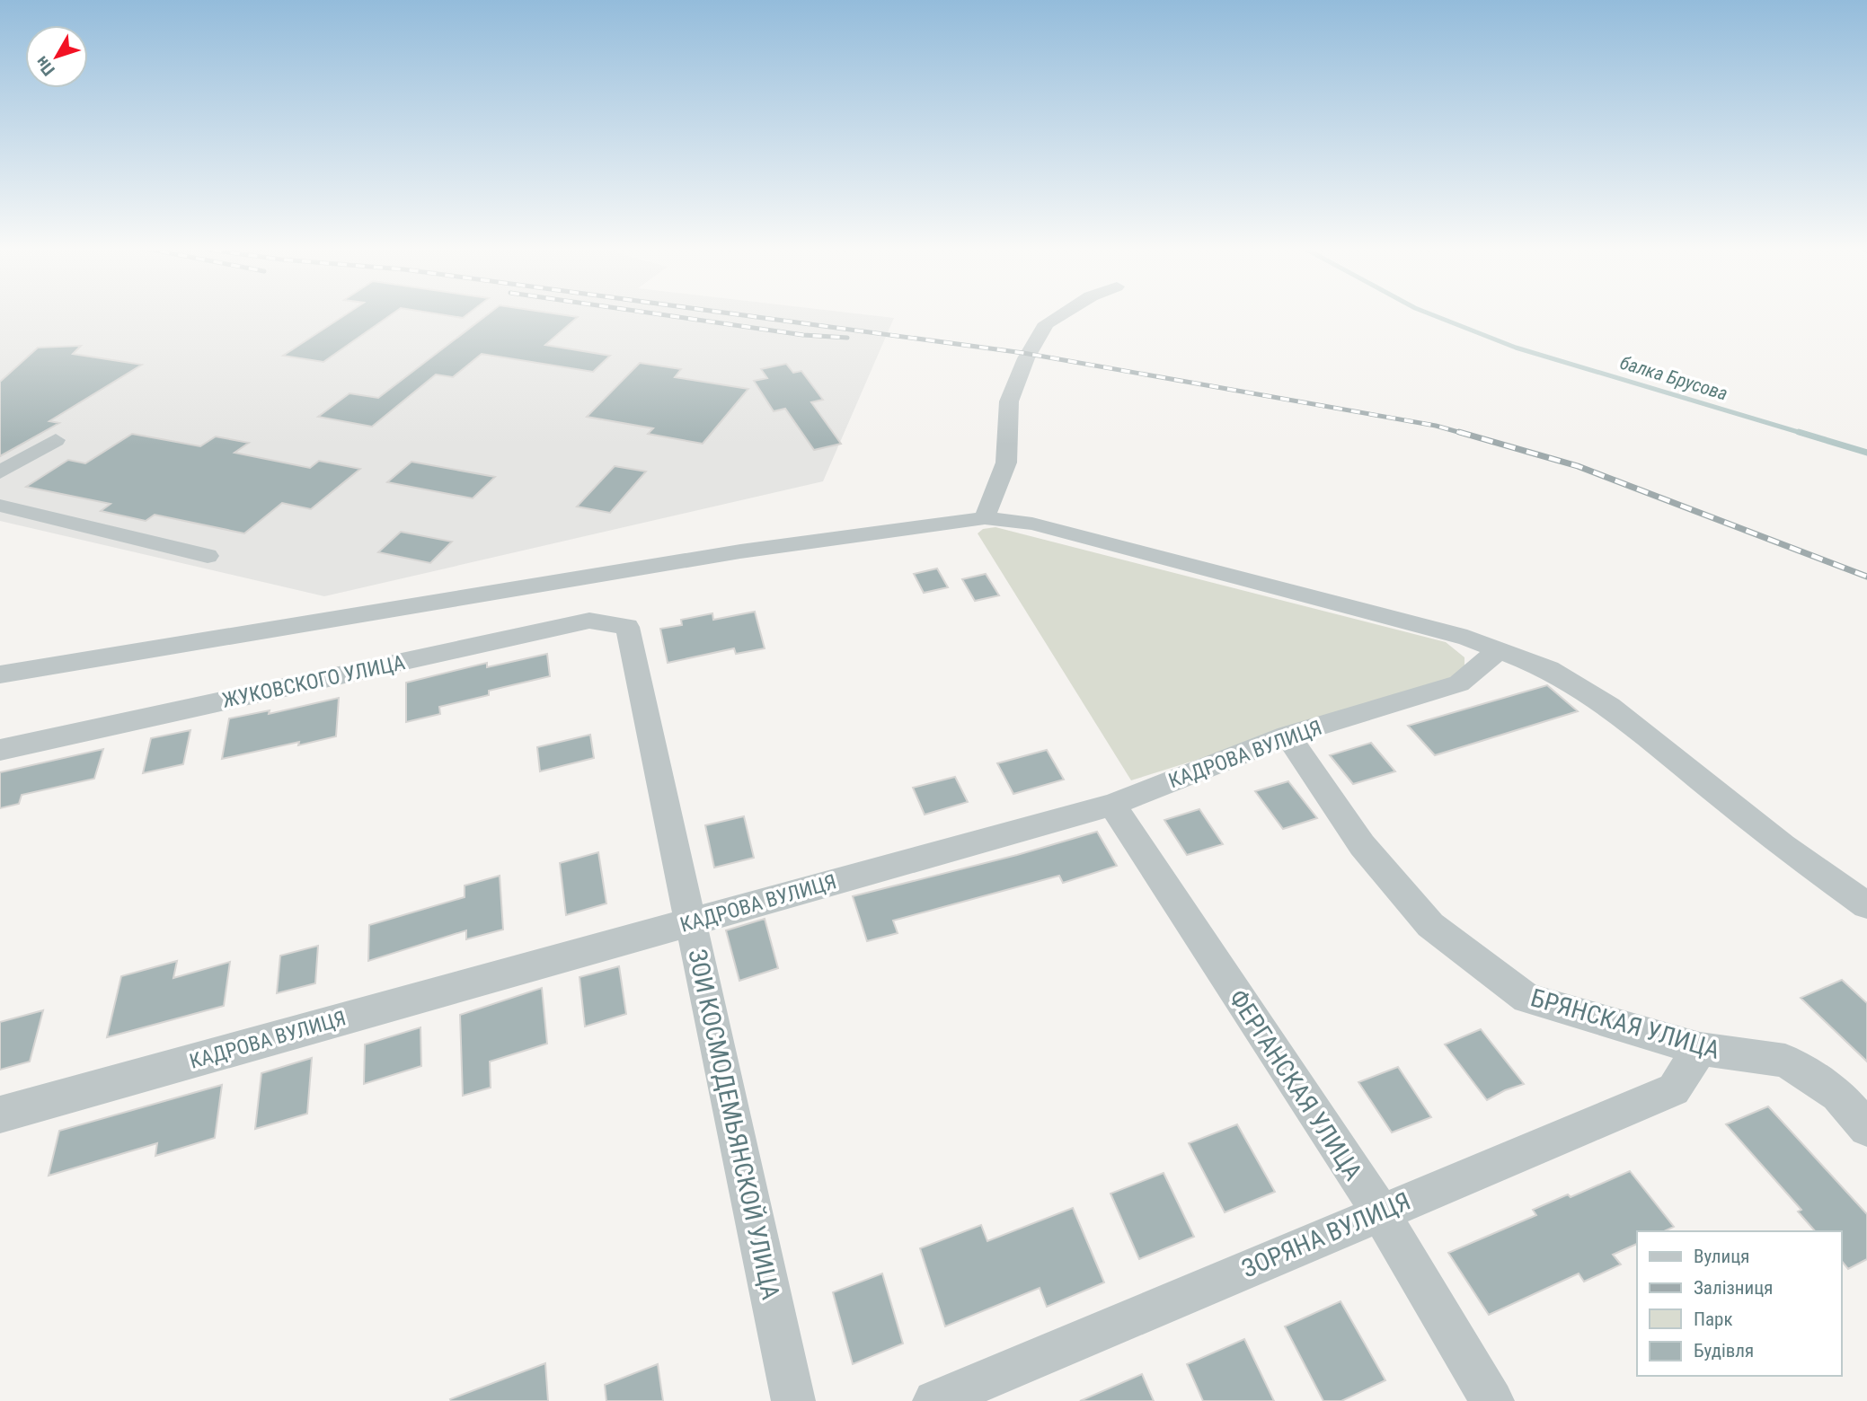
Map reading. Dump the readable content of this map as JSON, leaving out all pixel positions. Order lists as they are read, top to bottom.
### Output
{
  "streets": {
    "street": [
      "ЖУКОВСКОГО УЛИЦА",
      "КАДРОВА ВУЛИЦЯ",
      "БРЯНСКАЯ УЛИЦА",
      "ФЕРГАНСКАЯ УЛИЦА",
      "ЗОИ КОСМОДЕМЬЯНСКОЙ УЛИЦА",
      "ЗОРЯНА ВУЛИЦЯ"
    ]
  },
  "crossings": [
    ["ЖУКОВСКОГО УЛИЦА", "ЗОИ КОСМОДЕМЬЯНСКОЙ УЛИЦА"],
    ["КАДРОВА ВУЛИЦЯ", "БРЯНСКАЯ УЛИЦА"],
    ["КАДРОВА ВУЛИЦЯ", "ФЕРГАНСКАЯ УЛИЦА"],
    ["КАДРОВА ВУЛИЦЯ", "ЗОИ КОСМОДЕМЬЯНСКОЙ УЛИЦА"],
    ["БРЯНСКАЯ УЛИЦА", "ЗОРЯНА ВУЛИЦЯ"],
    ["ФЕРГАНСКАЯ УЛИЦА", "ЗОРЯНА ВУЛИЦЯ"]
  ],
  "water": ["балка Брусова"],
  "legend": [
    "Вулиця",
    "Залізниця",
    "Парк",
    "Будівля"
  ],
  "north": "bottom left"
}
